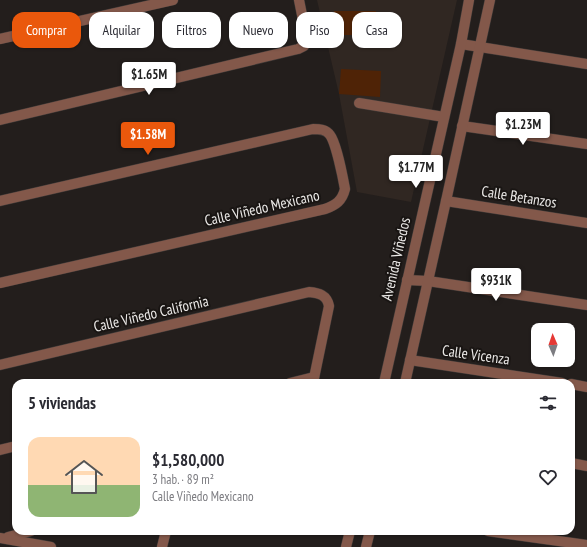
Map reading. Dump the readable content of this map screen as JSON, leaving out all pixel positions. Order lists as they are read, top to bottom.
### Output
{
  "streets": {
    "street": [
      "Calle Betanzos",
      "Calle Viñedo Mexicano",
      "Avenida Viñedos",
      "Calle Viñedo California",
      "Calle Vicenza"
    ]
  },
  "north": "top",
  "page": {
    "chip": [
      "Comprar",
      "Alquilar",
      "Filtros",
      "Nuevo",
      "Piso",
      "Casa"
    ],
    "price": [
      "$1.65M",
      "$1.23M",
      "$1.58M",
      "$1.77M",
      "$931K"
    ],
    "heading": "5 viviendas",
    "list": [
      {
        "name": "$1,580,000",
        "note": "3 hab. · 89 m² · Calle Viñedo Mexicano"
      }
    ]
  }
}
